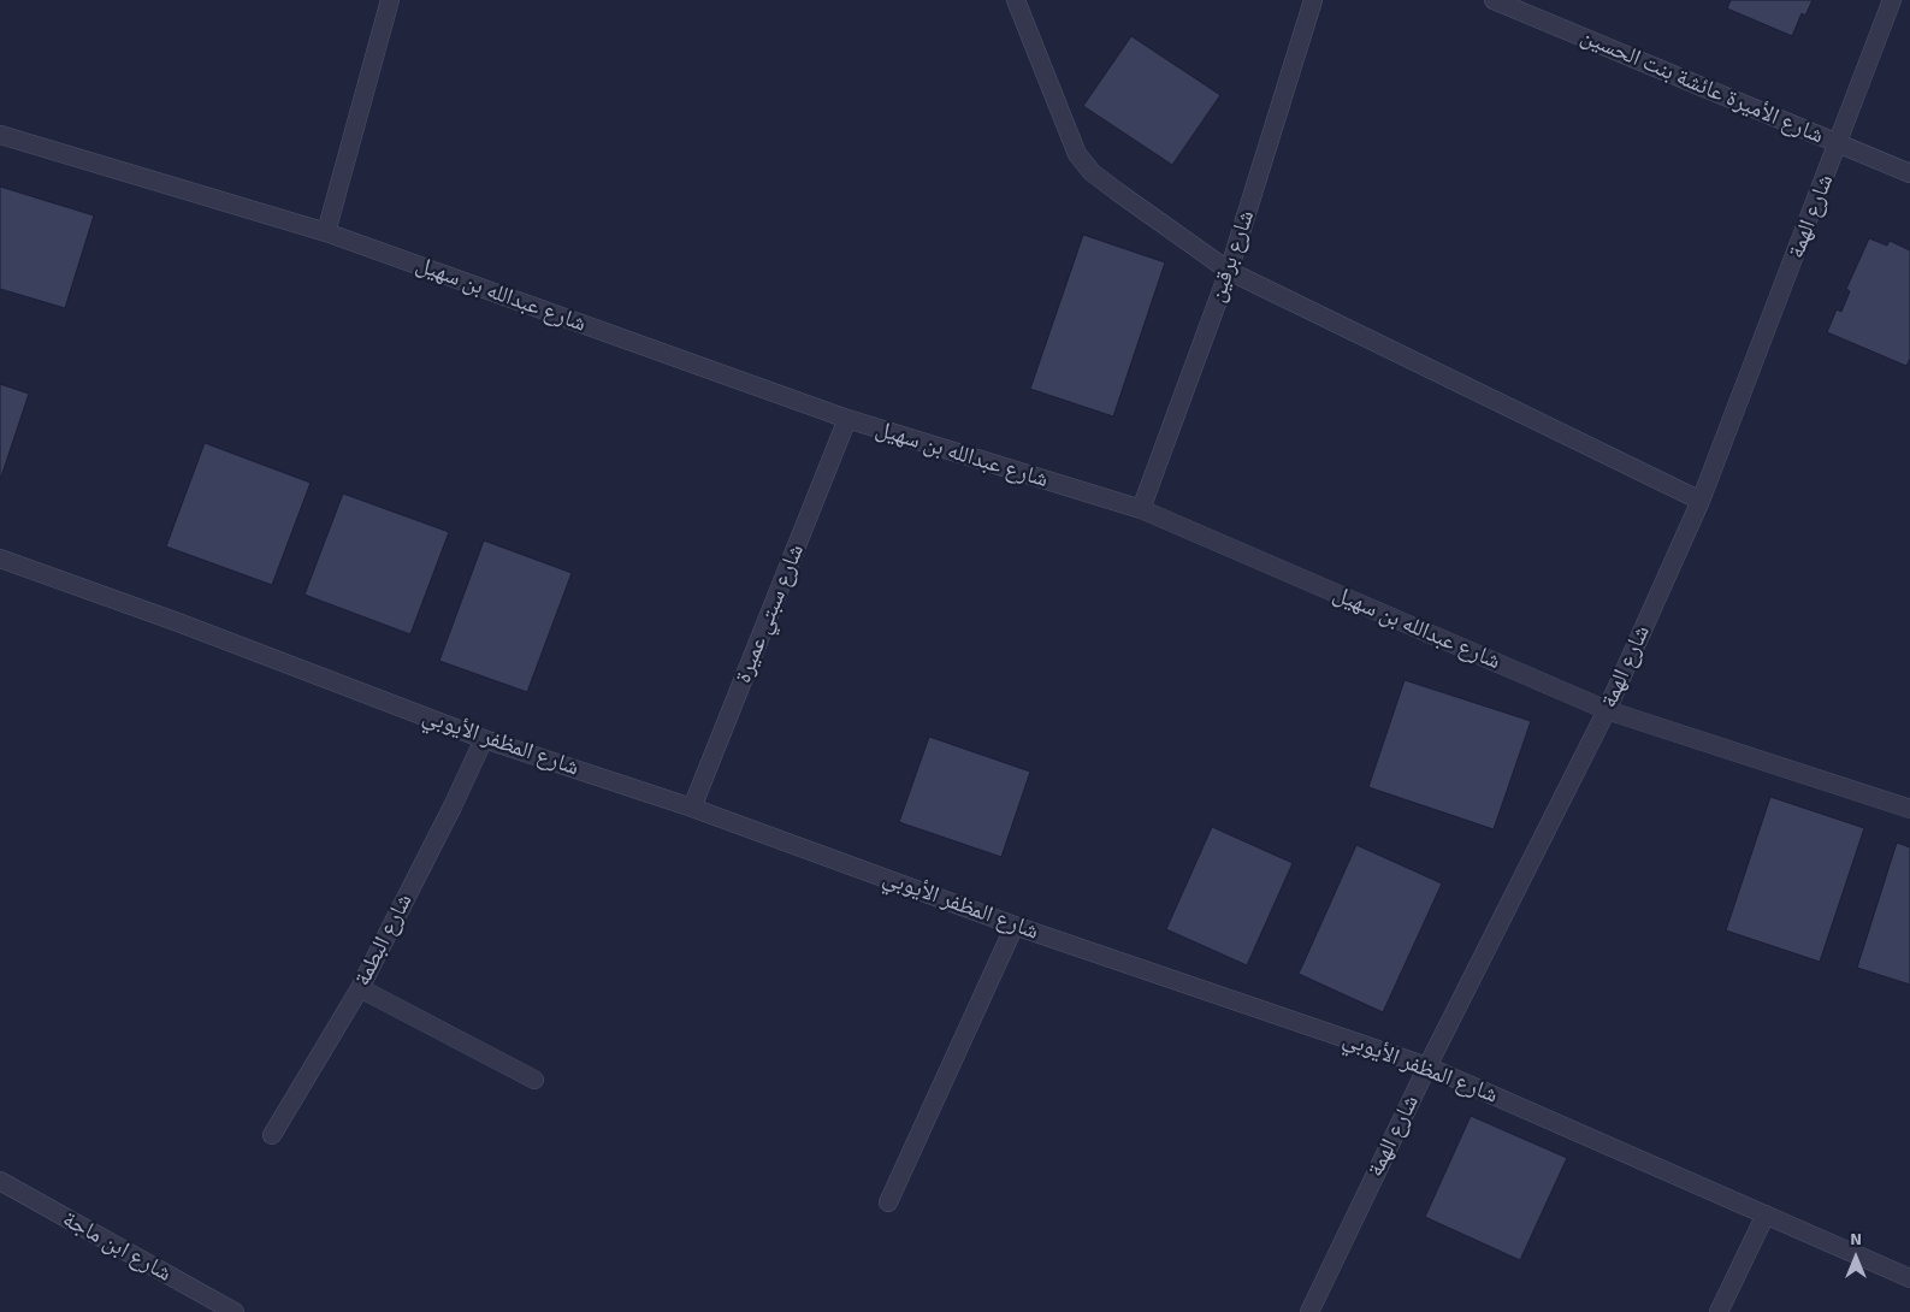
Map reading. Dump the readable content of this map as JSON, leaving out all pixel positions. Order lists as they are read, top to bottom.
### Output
{
  "streets": {
    "street": [
      "شارع الأميرة عائشة بنت الحسين",
      "شارع الهمة",
      "شارع برقين",
      "شارع عبدالله بن سهيل",
      "شارع سبتي عميرة",
      "شارع المظفر الأيوبي",
      "شارع البطمة",
      "شارع ابن ماجة"
    ]
  },
  "crossings": [
    ["شارع الأميرة عائشة بنت الحسين", "شارع الهمة"],
    ["شارع الهمة", "شارع عبدالله بن سهيل"],
    ["شارع الهمة", "شارع المظفر الأيوبي"],
    ["شارع برقين", "شارع عبدالله بن سهيل"],
    ["شارع عبدالله بن سهيل", "شارع سبتي عميرة"],
    ["شارع سبتي عميرة", "شارع المظفر الأيوبي"],
    ["شارع المظفر الأيوبي", "شارع البطمة"]
  ],
  "north": "top"
}
